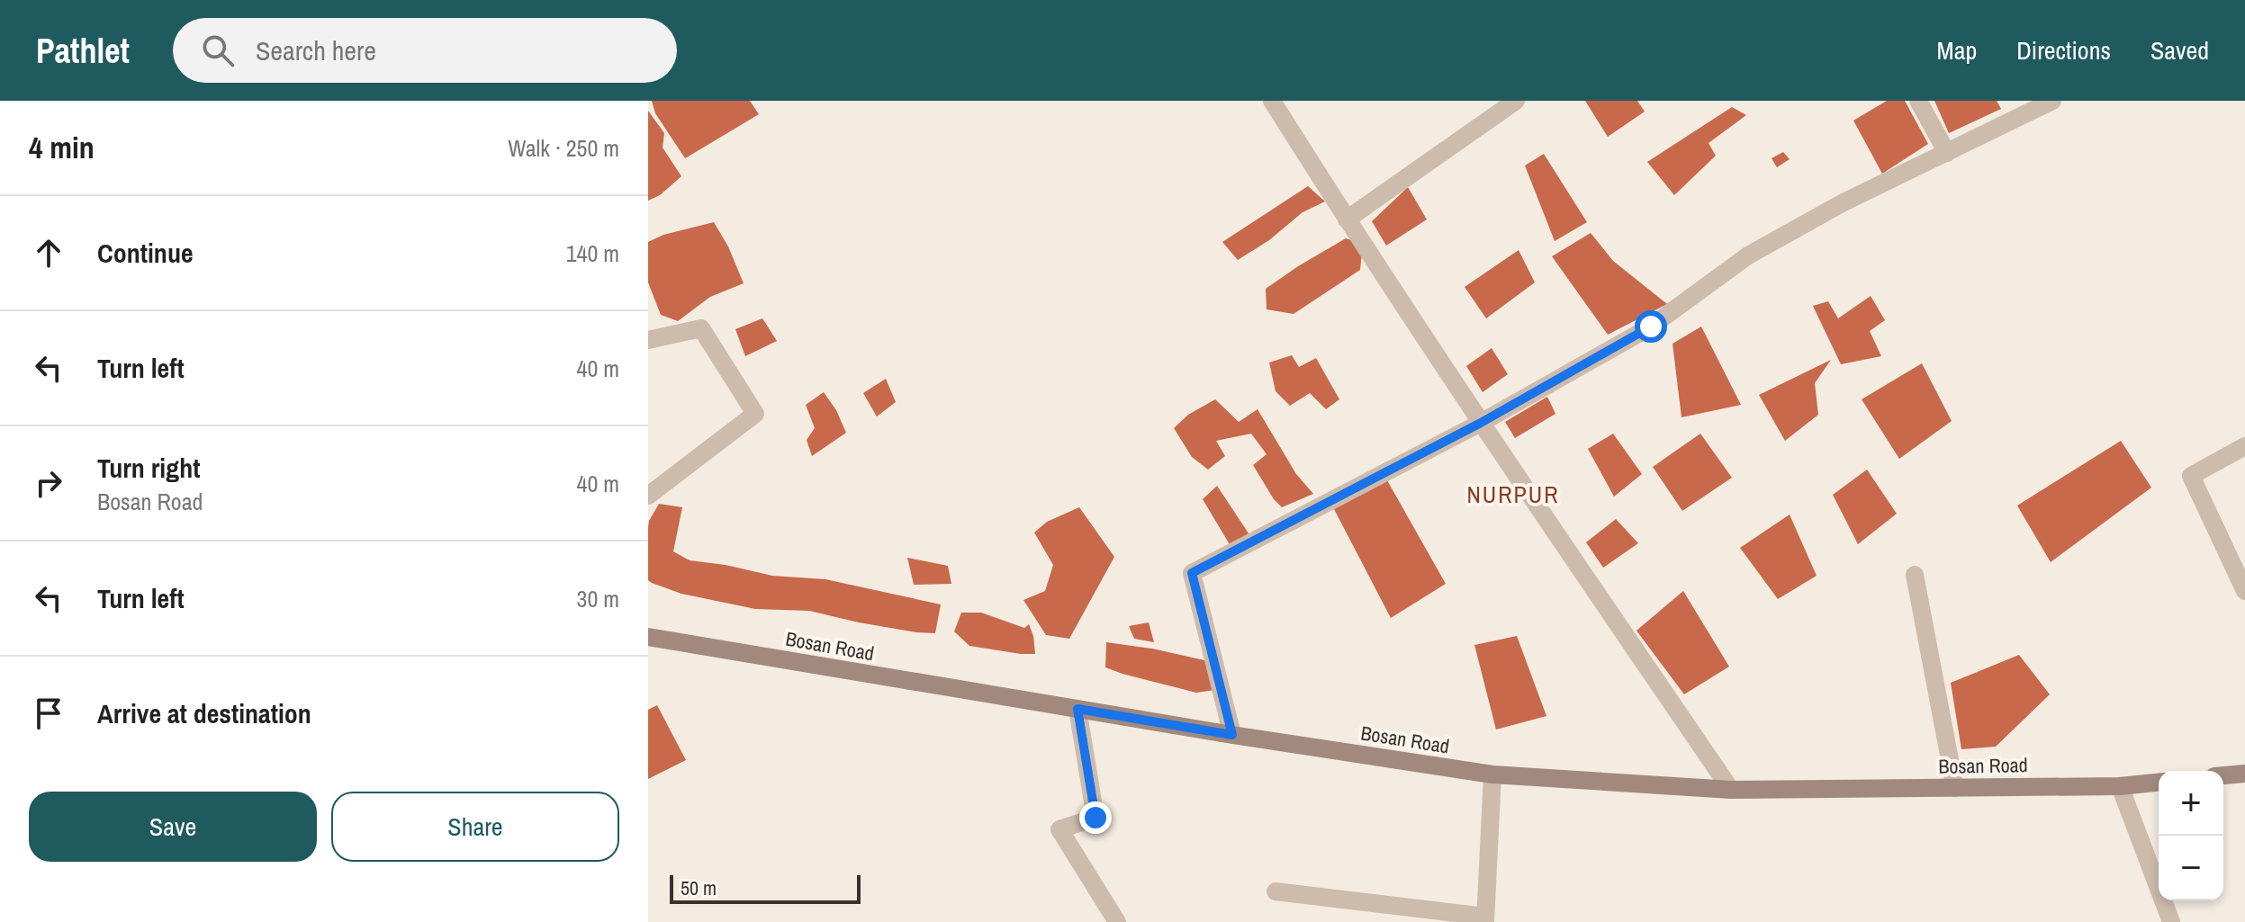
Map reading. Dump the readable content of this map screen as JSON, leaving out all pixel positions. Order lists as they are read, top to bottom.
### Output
{
  "streets": {
    "main road": ["Bosan Road"]
  },
  "districts": ["NURPUR"],
  "scale_bar": "50 m",
  "page": {
    "header": "Pathlet",
    "search": "Search here",
    "nav": ["Map", "Directions", "Saved"],
    "heading": ["4 min", "Walk · 250 m"],
    "list": [
      ["Continue", "140 m"],
      ["Turn left", "40 m"],
      ["Turn right", "Bosan Road", "40 m"],
      ["Turn left", "30 m"],
      "Arrive at destination"
    ],
    "buttons": ["Save", "Share"],
    "map_buttons": ["+", "−"],
    "scale": "50 m"
  }
}
